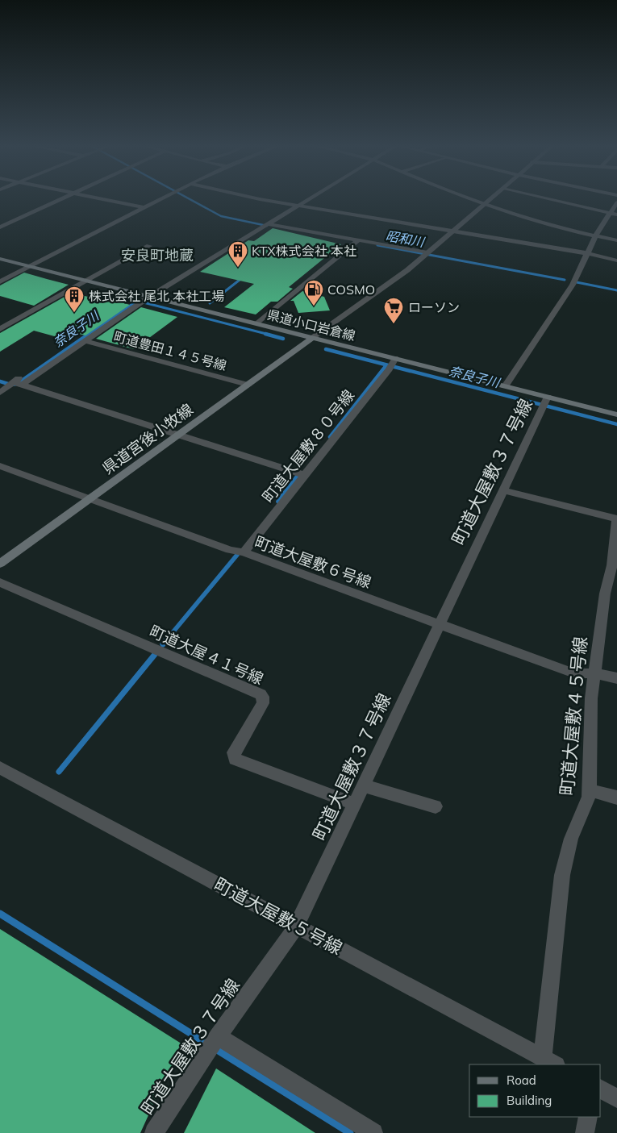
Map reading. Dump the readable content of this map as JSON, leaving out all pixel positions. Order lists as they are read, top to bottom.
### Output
{
  "streets": {
    "main road": ["県道小口岩倉線", "県道宮後小牧線"],
    "street": [
      "町道豊田１４５号線",
      "町道大屋敷８０号線",
      "町道大屋敷３７号線",
      "町道大屋敷６号線",
      "町道大屋４１号線",
      "町道大屋敷４５号線",
      "町道大屋敷５号線"
    ]
  },
  "crossings": [
    ["県道小口岩倉線", "県道宮後小牧線"],
    ["県道小口岩倉線", "町道大屋敷８０号線"],
    ["県道小口岩倉線", "町道大屋敷３７号線"],
    ["町道豊田１４５号線", "県道宮後小牧線"],
    ["県道宮後小牧線", "町道大屋敷６号線"],
    ["町道大屋敷８０号線", "町道大屋敷６号線"],
    ["町道大屋敷３７号線", "町道大屋敷６号線"],
    ["町道大屋敷３７号線", "町道大屋４１号線"],
    ["町道大屋敷３７号線", "町道大屋敷５号線"],
    ["町道大屋敷６号線", "町道大屋敷４５号線"],
    ["町道大屋敷４５号線", "町道大屋敷５号線"]
  ],
  "districts": ["安良町地蔵"],
  "water": ["昭和川", "奈良子川"],
  "places": {
    "building": ["KTX株式会社 本社", "株式会社 尾北 本社工場"],
    "fuel station": ["COSMO"],
    "supermarket": ["ローソン"]
  },
  "legend": ["Road", "Building"]
}
